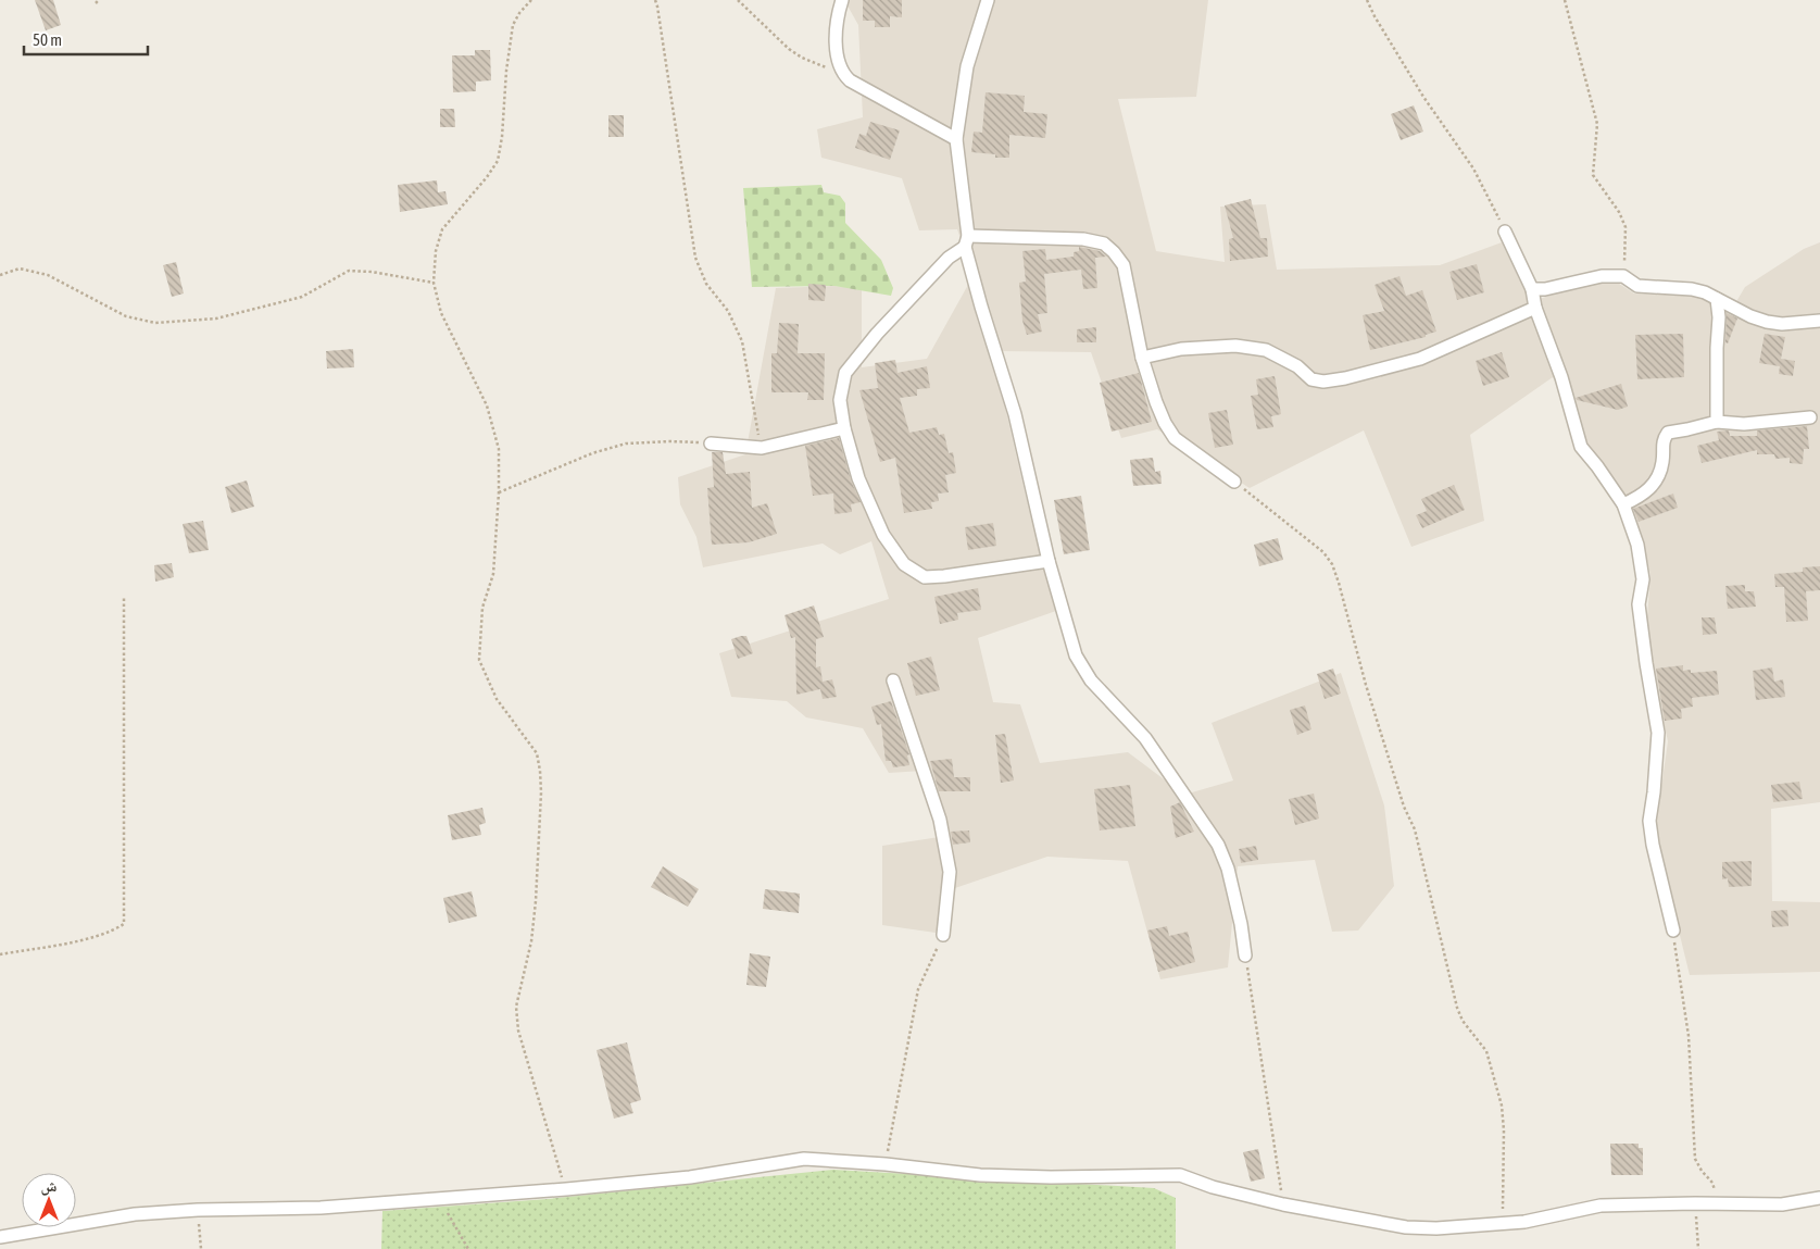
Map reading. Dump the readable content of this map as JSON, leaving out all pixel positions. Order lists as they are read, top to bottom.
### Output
{
  "scale_bar": "50 m",
  "north": "top"
}
